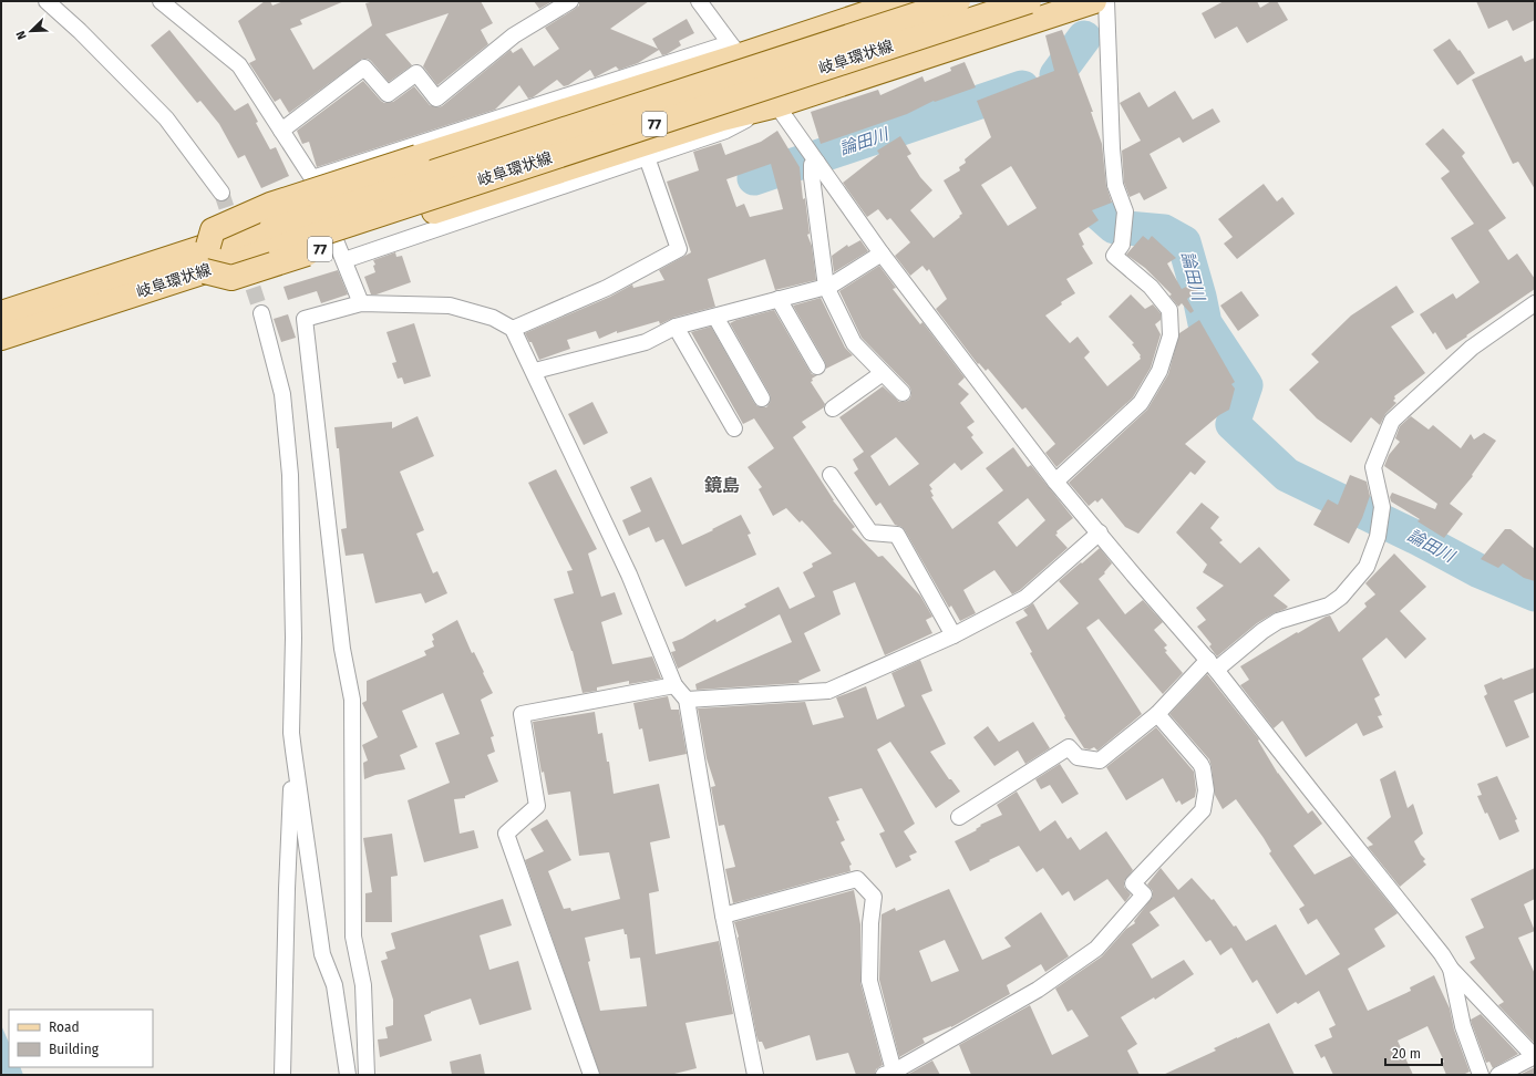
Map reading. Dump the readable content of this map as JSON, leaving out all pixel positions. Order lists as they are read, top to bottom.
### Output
{
  "streets": {
    "main road": ["岐阜環状線", "77"]
  },
  "crossings": [
    ["岐阜環状線", "77"]
  ],
  "districts": ["鏡島"],
  "water": ["論田川"],
  "legend": ["Road", "Building"],
  "scale_bar": "20 m",
  "north": "bottom left"
}
